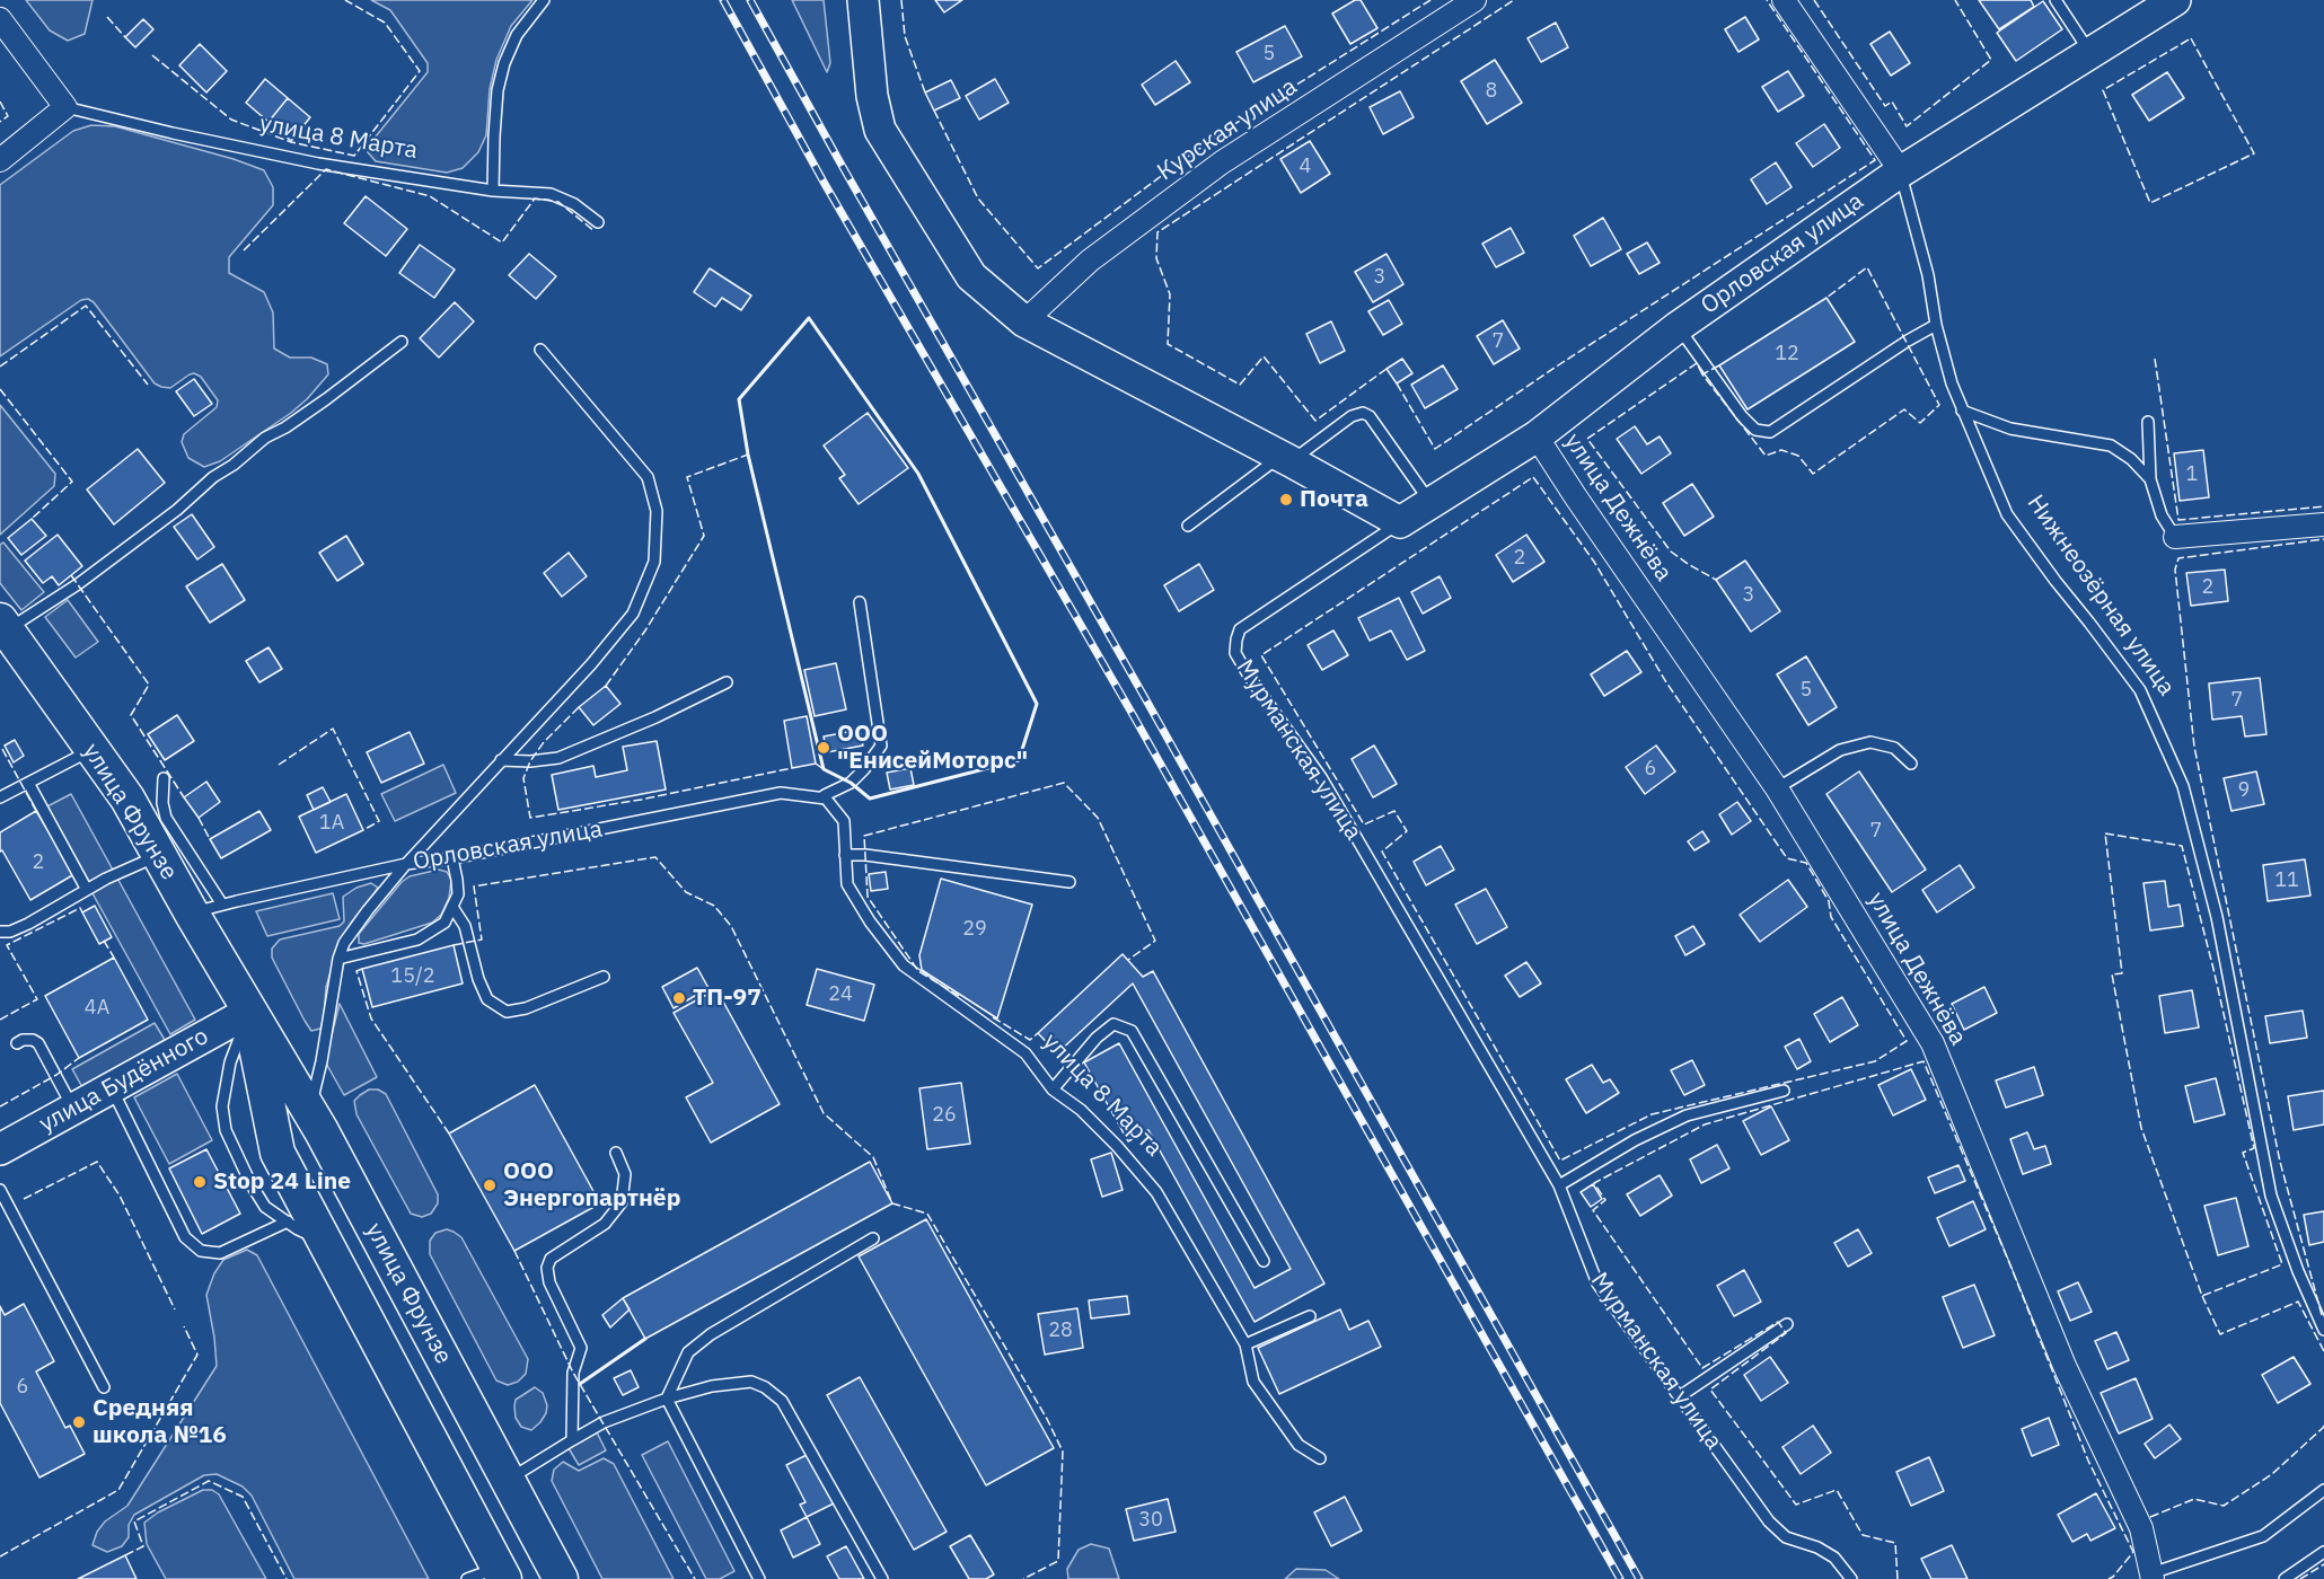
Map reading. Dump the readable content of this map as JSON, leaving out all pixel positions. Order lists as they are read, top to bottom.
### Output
{
  "streets": {
    "main road": ["Орловская улица", "улица Фрунзе", "улица Будённого"],
    "street": ["Курская улица", "улица Дежнёва", "Нижнеозёрная улица"],
    "lane": ["улица 8 Марта", "Мурманская улица"]
  },
  "crossings": [
    ["улица 8 Марта", "Орловская улица"],
    ["Орловская улица", "улица Дежнёва"],
    ["Орловская улица", "Нижнеозёрная улица"],
    ["Орловская улица", "Мурманская улица"],
    ["Орловская улица", "улица Фрунзе"],
    ["улица Фрунзе", "улица Будённого"]
  ],
  "places": [
    "Почта",
    "ООО \"ЕнисейМоторс\"",
    "ТП-97",
    "Stop 24 Line",
    "ООО Энергопартнёр",
    "Средняя школа №16"
  ],
  "house_numbers": [
    "5",
    "8",
    "4",
    "3",
    "7",
    "12",
    "1",
    "2",
    "2",
    "3",
    "5",
    "7",
    "6",
    "9",
    "1А",
    "7",
    "2",
    "11",
    "29",
    "15/2",
    "24",
    "4А",
    "26",
    "28",
    "6",
    "30"
  ]
}
